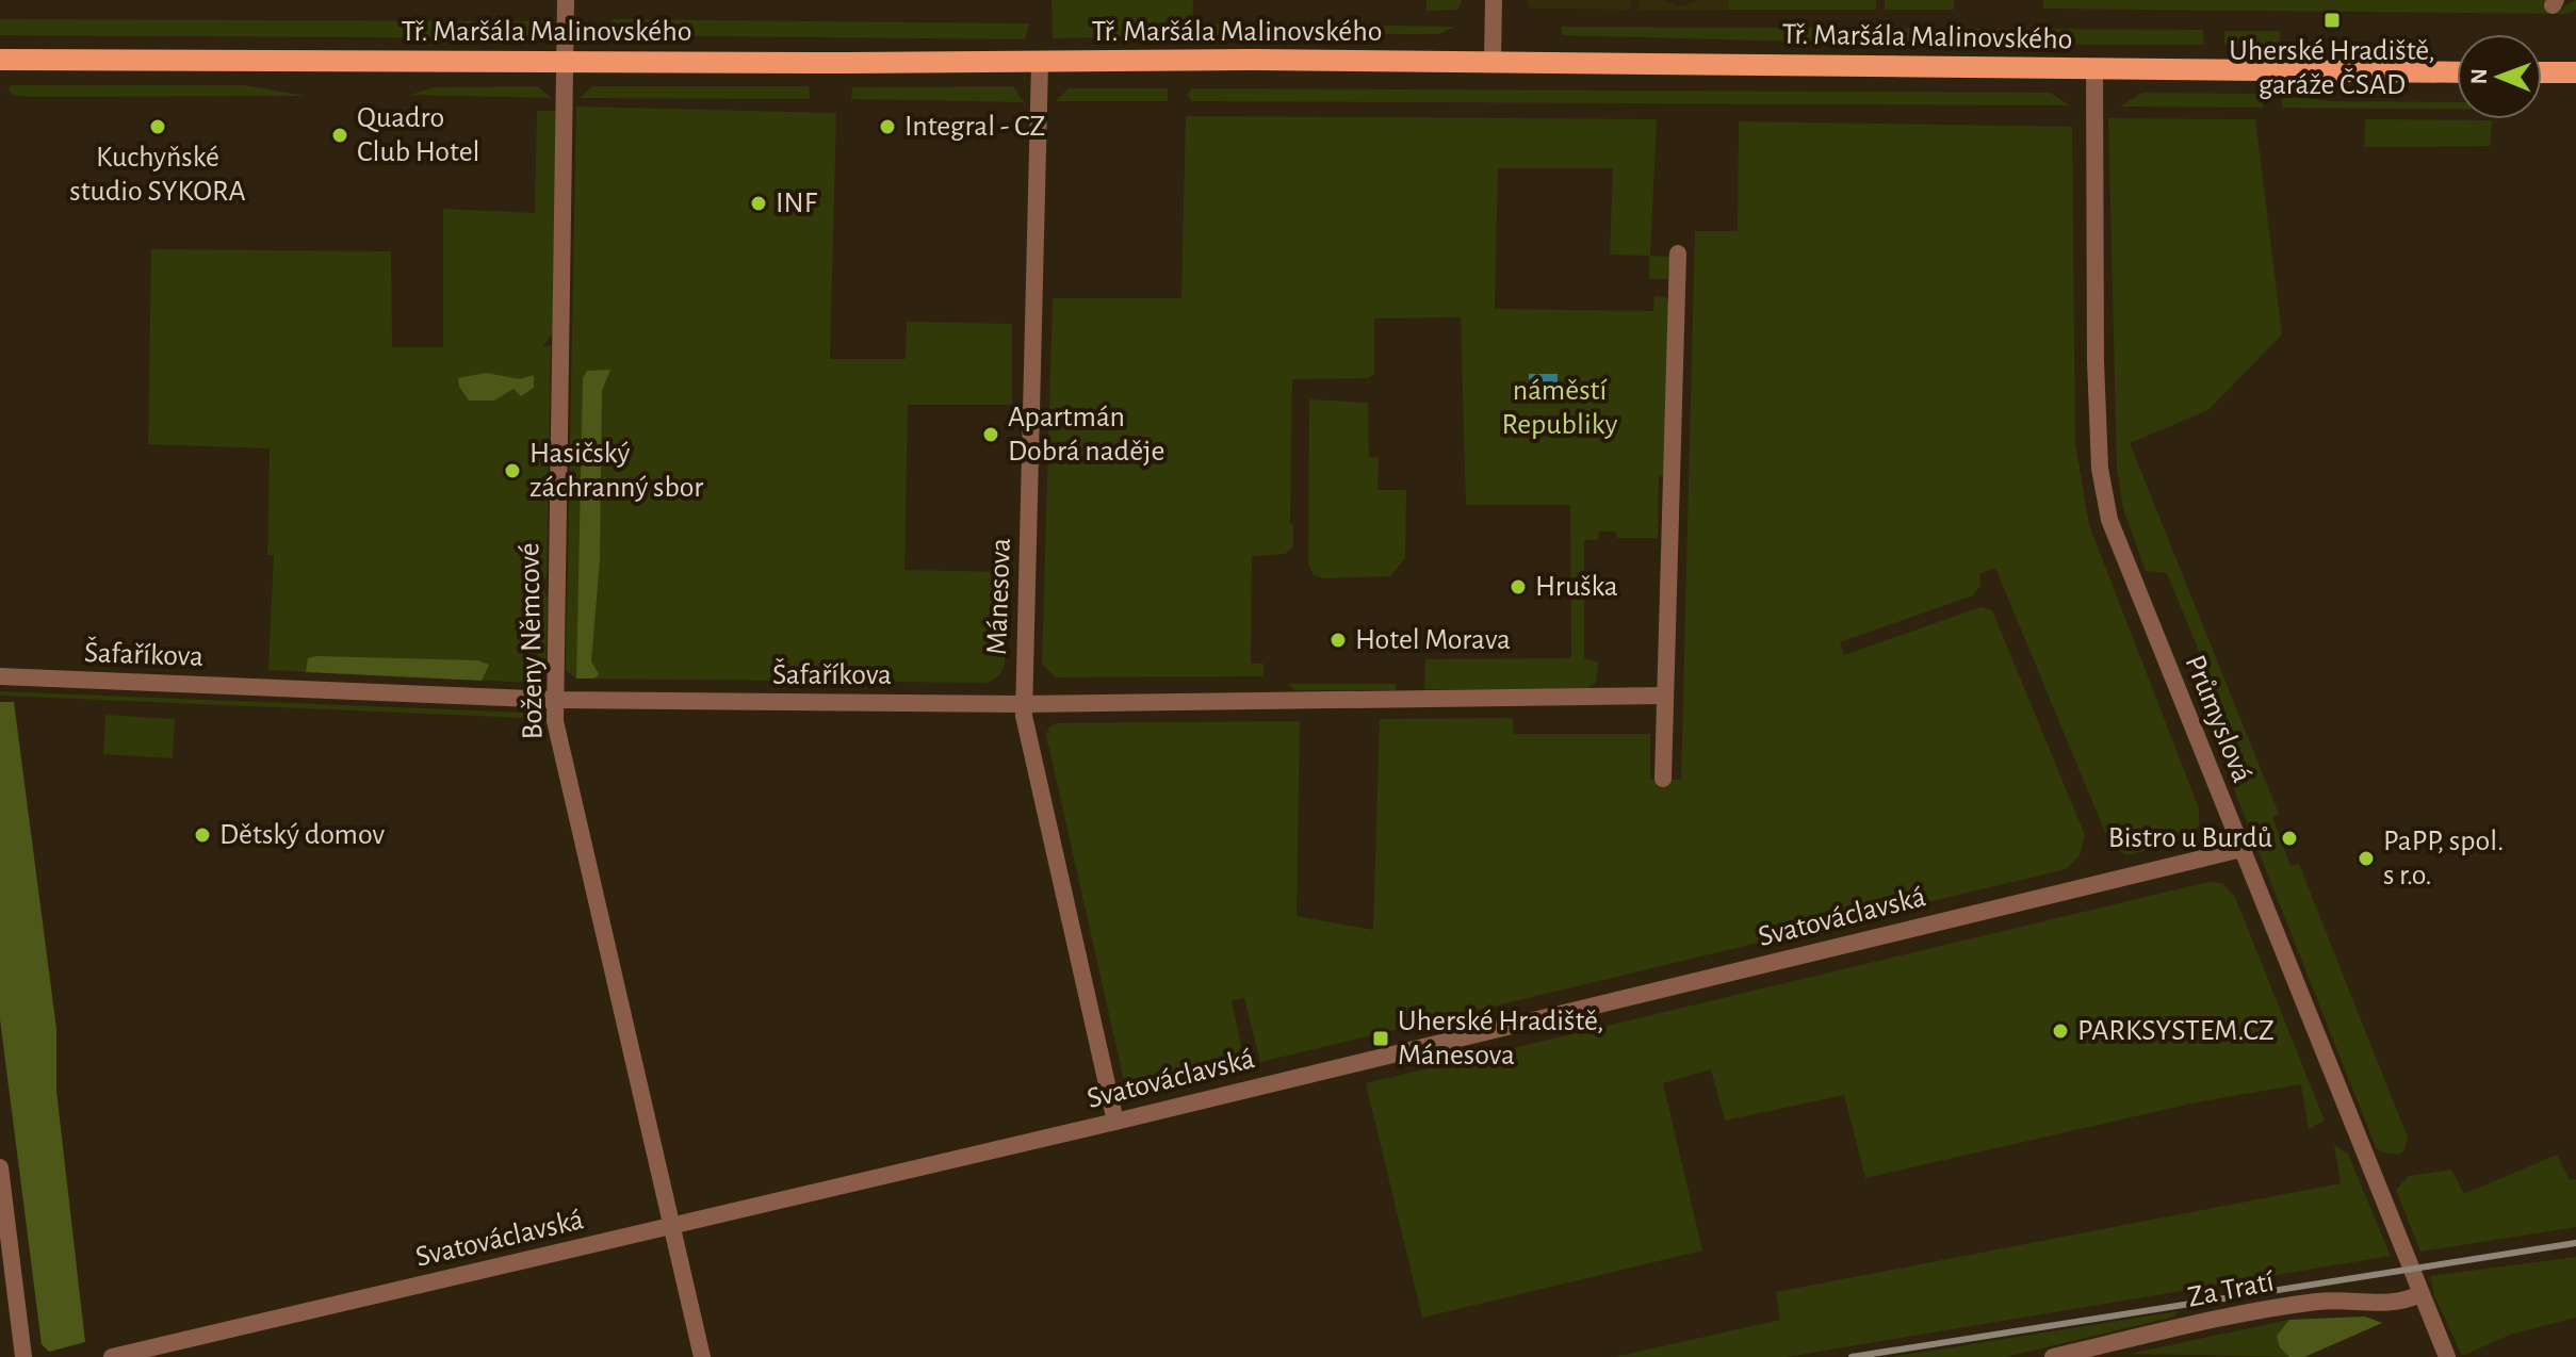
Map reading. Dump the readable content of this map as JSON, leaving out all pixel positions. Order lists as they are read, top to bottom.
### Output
{
  "streets": {
    "main road": ["Tř. Maršála Malinovského"],
    "street": [
      "Mánesova",
      "Boženy Němcové",
      "Šafaříkova",
      "Průmyslová",
      "Svatováclavská",
      "Za Tratí"
    ]
  },
  "crossings": [
    ["Tř. Maršála Malinovského", "Mánesova"],
    ["Tř. Maršála Malinovského", "Boženy Němcové"],
    ["Tř. Maršála Malinovského", "Průmyslová"],
    ["Mánesova", "Šafaříkova"],
    ["Mánesova", "Svatováclavská"],
    ["Boženy Němcové", "Šafaříkova"],
    ["Boženy Němcové", "Svatováclavská"],
    ["Průmyslová", "Svatováclavská"],
    ["Průmyslová", "Za Tratí"]
  ],
  "parks": ["náměstí Republiky"],
  "places": {
    "transit": ["Uherské Hradiště, garáže ČSAD", "Uherské Hradiště, Mánesova"],
    "other": [
      "Kuchyňské studio SYKORA",
      "Integral - CZ",
      "Quadro Club Hotel",
      "INF",
      "Apartmán Dobrá naděje",
      "Hasičský záchranný sbor",
      "Hruška",
      "Hotel Morava",
      "Dětský domov",
      "Bistro u Burdů",
      "PaPP, spol. s r.o.",
      "PARKSYSTEM.CZ"
    ]
  },
  "north": "left"
}
